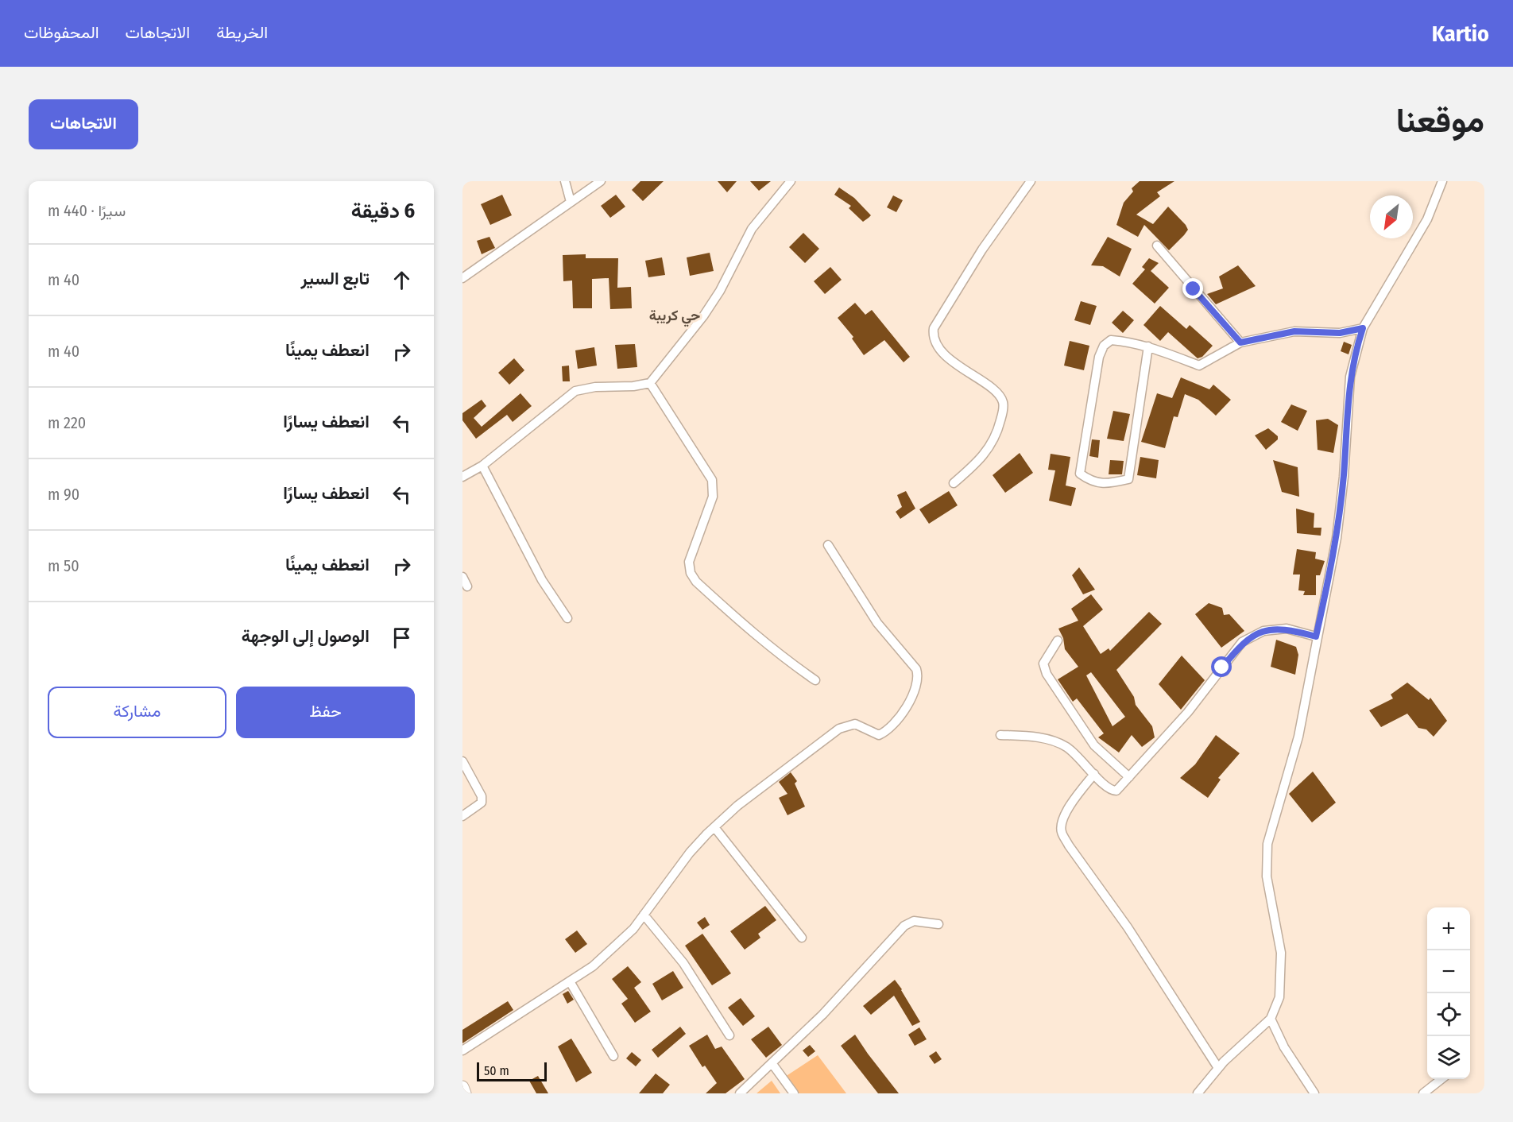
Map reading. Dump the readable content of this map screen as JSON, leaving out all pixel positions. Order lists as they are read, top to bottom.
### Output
{
  "districts": ["حي كريبة"],
  "scale_bar": "50 m",
  "north": "bottom left",
  "page": {
    "header": "Kartio",
    "nav": ["الخريطة", "الاتجاهات", "المحفوظات"],
    "title": "موقعنا",
    "buttons": [
      "الاتجاهات",
      ["حفظ", "مشاركة"]
    ],
    "heading": ["6 دقيقة", "سيرًا · 440 m"],
    "list": [
      ["تابع السير", "40 m"],
      ["انعطف يمينًا", "40 m"],
      ["انعطف يسارًا", "220 m"],
      ["انعطف يسارًا", "90 m"],
      ["انعطف يمينًا", "50 m"],
      "الوصول إلى الوجهة"
    ],
    "map_buttons": ["+", "−"],
    "scale": "50 m"
  }
}
